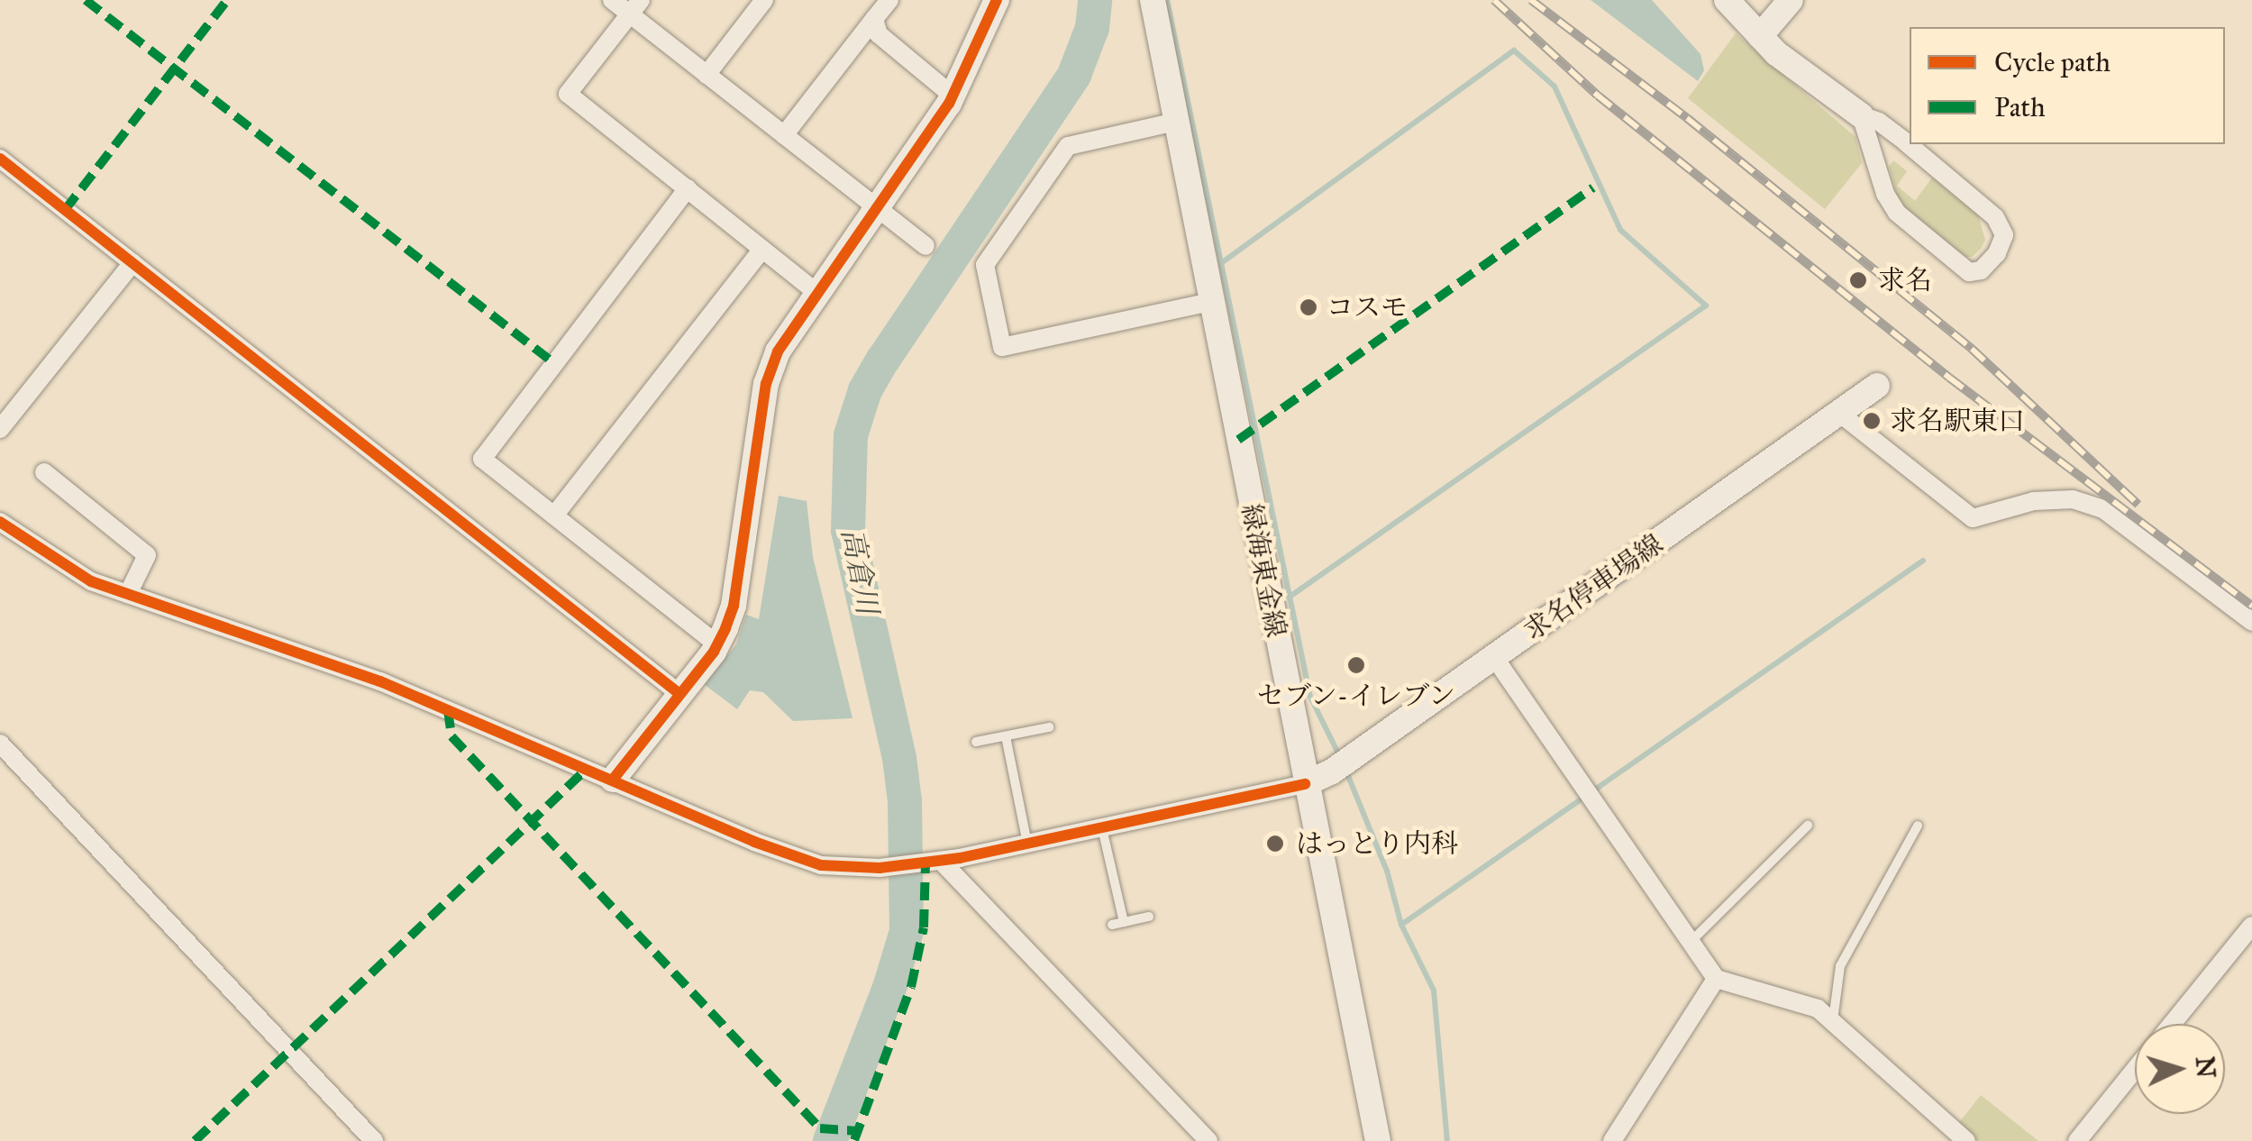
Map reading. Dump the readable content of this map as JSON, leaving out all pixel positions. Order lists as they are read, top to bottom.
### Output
{
  "streets": {
    "main road": ["緑海東金線", "求名停車場線"]
  },
  "crossings": [
    ["緑海東金線", "求名停車場線"]
  ],
  "water": ["高倉川"],
  "places": [
    "求名",
    "コスモ",
    "求名駅東口",
    "セブン-イレブン",
    "はっとり内科"
  ],
  "legend": ["Cycle path", "Path"],
  "north": "right"
}
